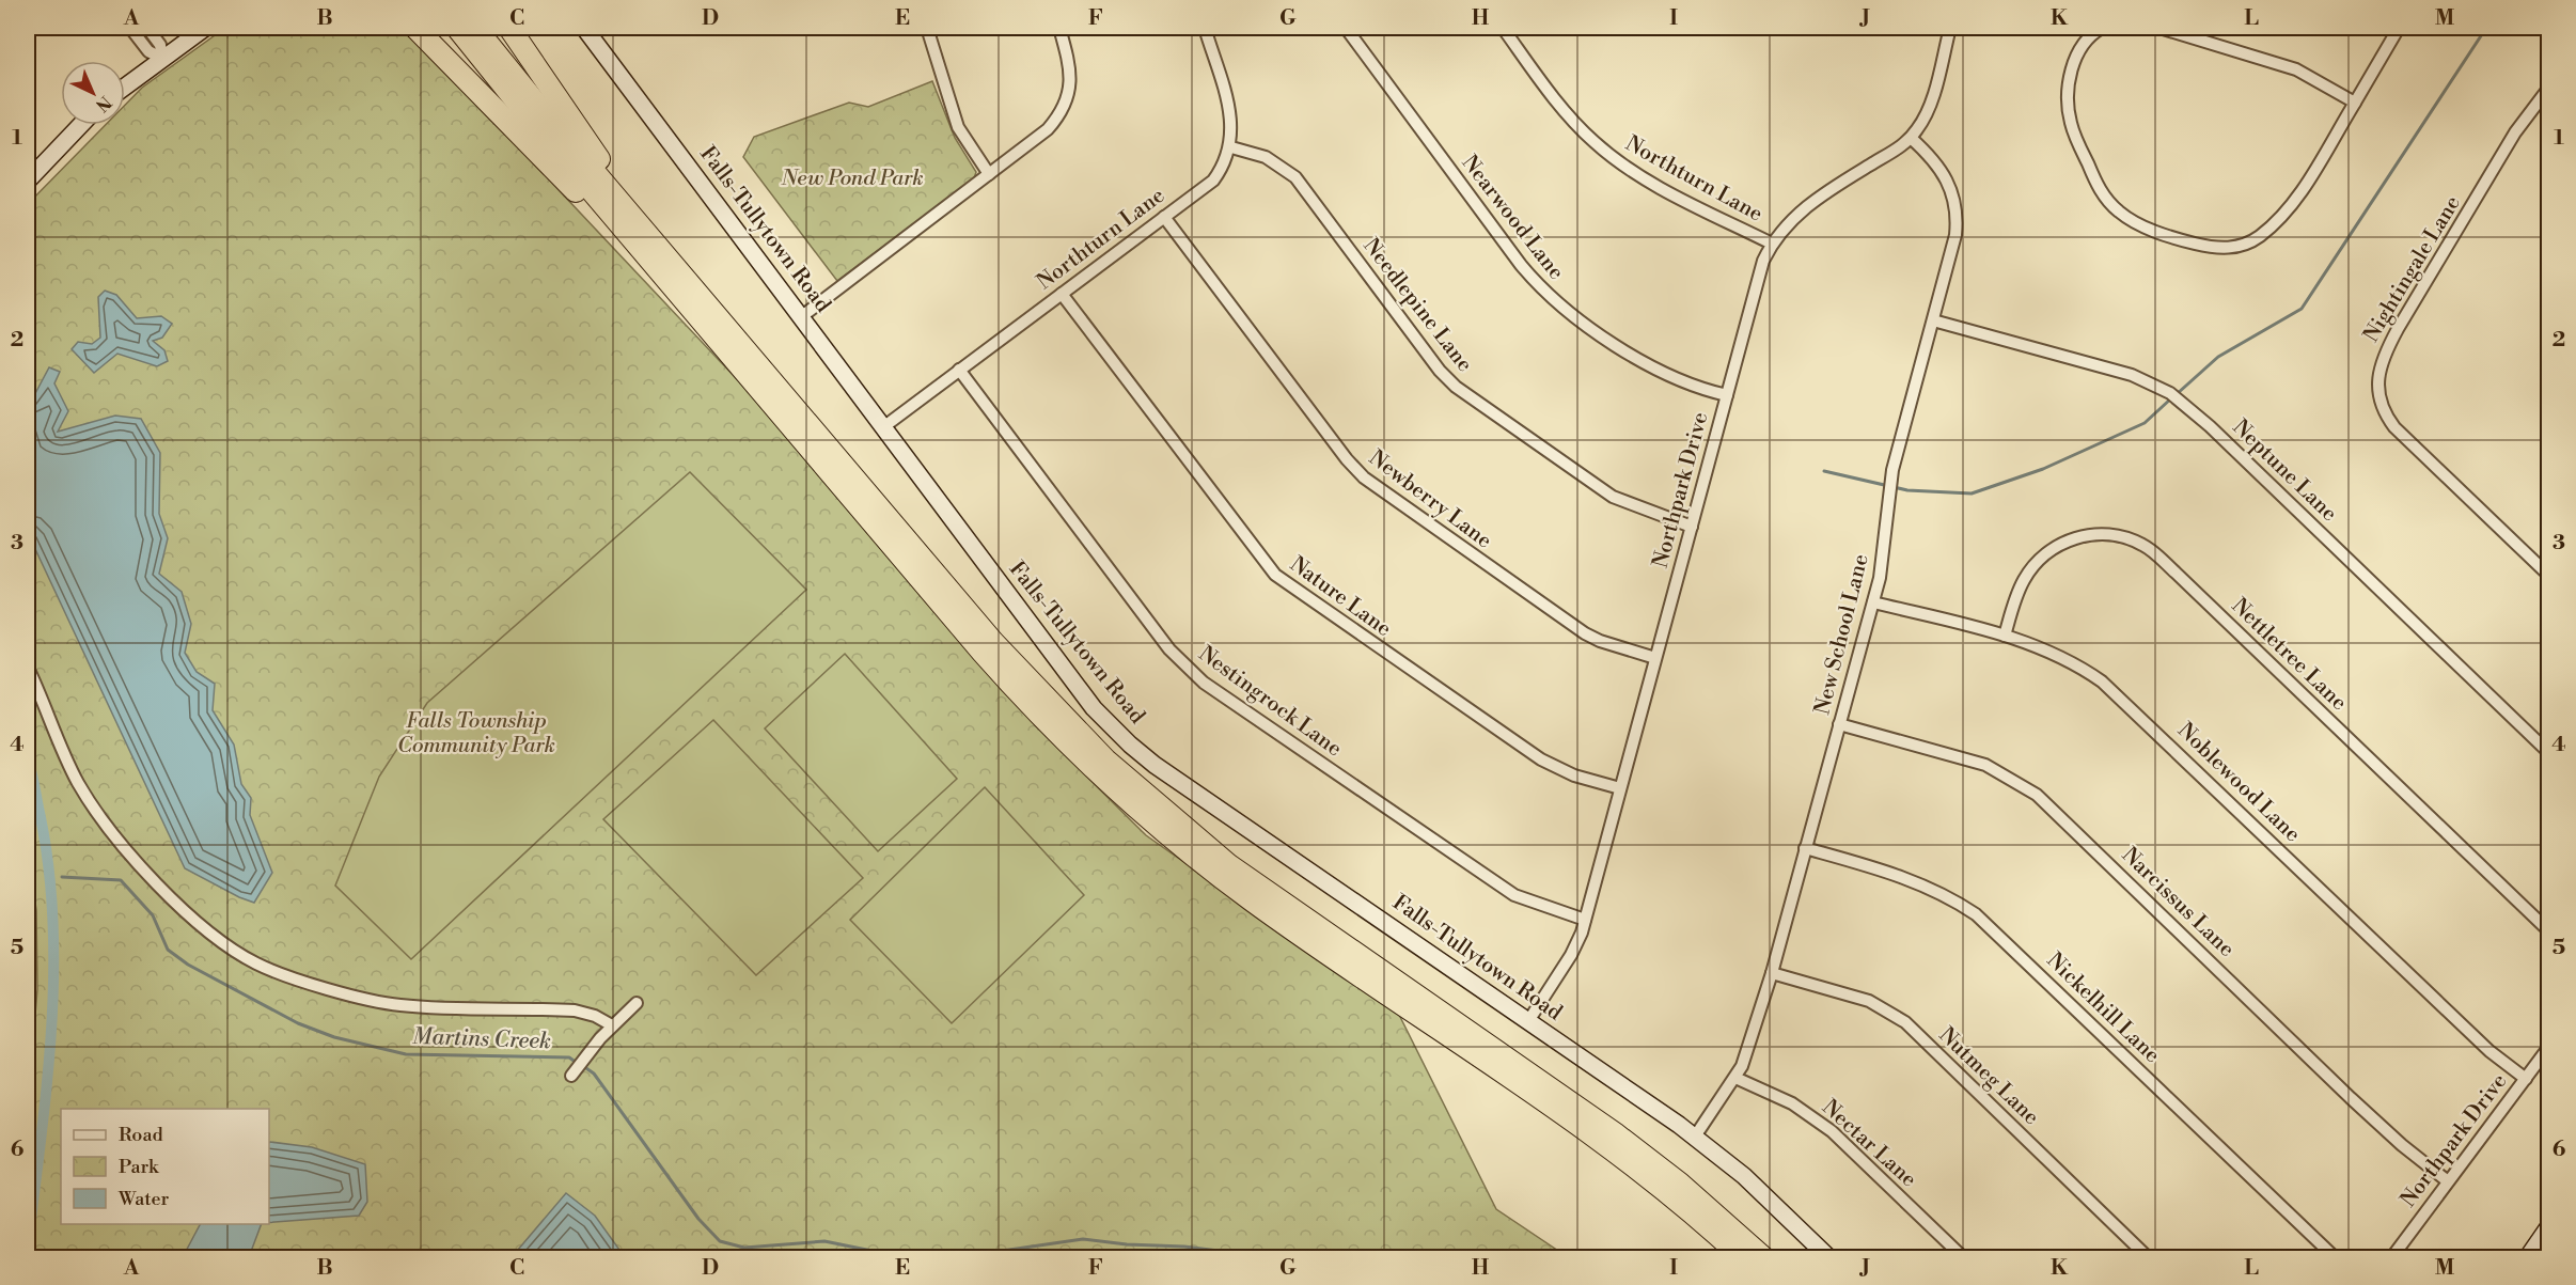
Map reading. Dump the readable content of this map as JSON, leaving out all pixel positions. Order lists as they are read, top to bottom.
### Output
{
  "streets": {
    "street": [
      "Northturn Lane",
      "Nearwood Lane",
      "Falls-Tullytown Road",
      "Nightingale Lane",
      "Needlepine Lane",
      "Neptune Lane",
      "Northpark Drive",
      "Newberry Lane",
      "Nature Lane",
      "New School Lane",
      "Nettletree Lane",
      "Nestingrock Lane",
      "Noblewood Lane",
      "Narcissus Lane",
      "Nickelhill Lane",
      "Nutmeg Lane",
      "Nectar Lane"
    ]
  },
  "crossings": [
    ["Northturn Lane", "Falls-Tullytown Road"],
    ["Northturn Lane", "Needlepine Lane"],
    ["Northturn Lane", "Northpark Drive"],
    ["Northturn Lane", "Newberry Lane"],
    ["Northturn Lane", "Nature Lane"],
    ["Northturn Lane", "Nestingrock Lane"],
    ["Nearwood Lane", "Northpark Drive"],
    ["Falls-Tullytown Road", "Northpark Drive"],
    ["Falls-Tullytown Road", "New School Lane"],
    ["Needlepine Lane", "Northpark Drive"],
    ["Neptune Lane", "New School Lane"],
    ["Northpark Drive", "Newberry Lane"],
    ["Northpark Drive", "Nature Lane"],
    ["Northpark Drive", "New School Lane"],
    ["Northpark Drive", "Nestingrock Lane"],
    ["Northpark Drive", "Noblewood Lane"],
    ["Northpark Drive", "Narcissus Lane"],
    ["New School Lane", "Noblewood Lane"],
    ["New School Lane", "Narcissus Lane"],
    ["New School Lane", "Nickelhill Lane"],
    ["New School Lane", "Nutmeg Lane"],
    ["New School Lane", "Nectar Lane"],
    ["Nettletree Lane", "Noblewood Lane"]
  ],
  "water": ["Martins Creek"],
  "parks": ["New Pond Park", "Falls Township Community Park"],
  "legend": ["Road", "Park", "Water"],
  "north": "bottom right",
  "grid": {
    "columns": [
      "A",
      "B",
      "C",
      "D",
      "E",
      "F",
      "G",
      "H",
      "I",
      "J",
      "K",
      "L",
      "M"
    ],
    "rows": [
      "1",
      "2",
      "3",
      "4",
      "5",
      "6"
    ]
  }
}
